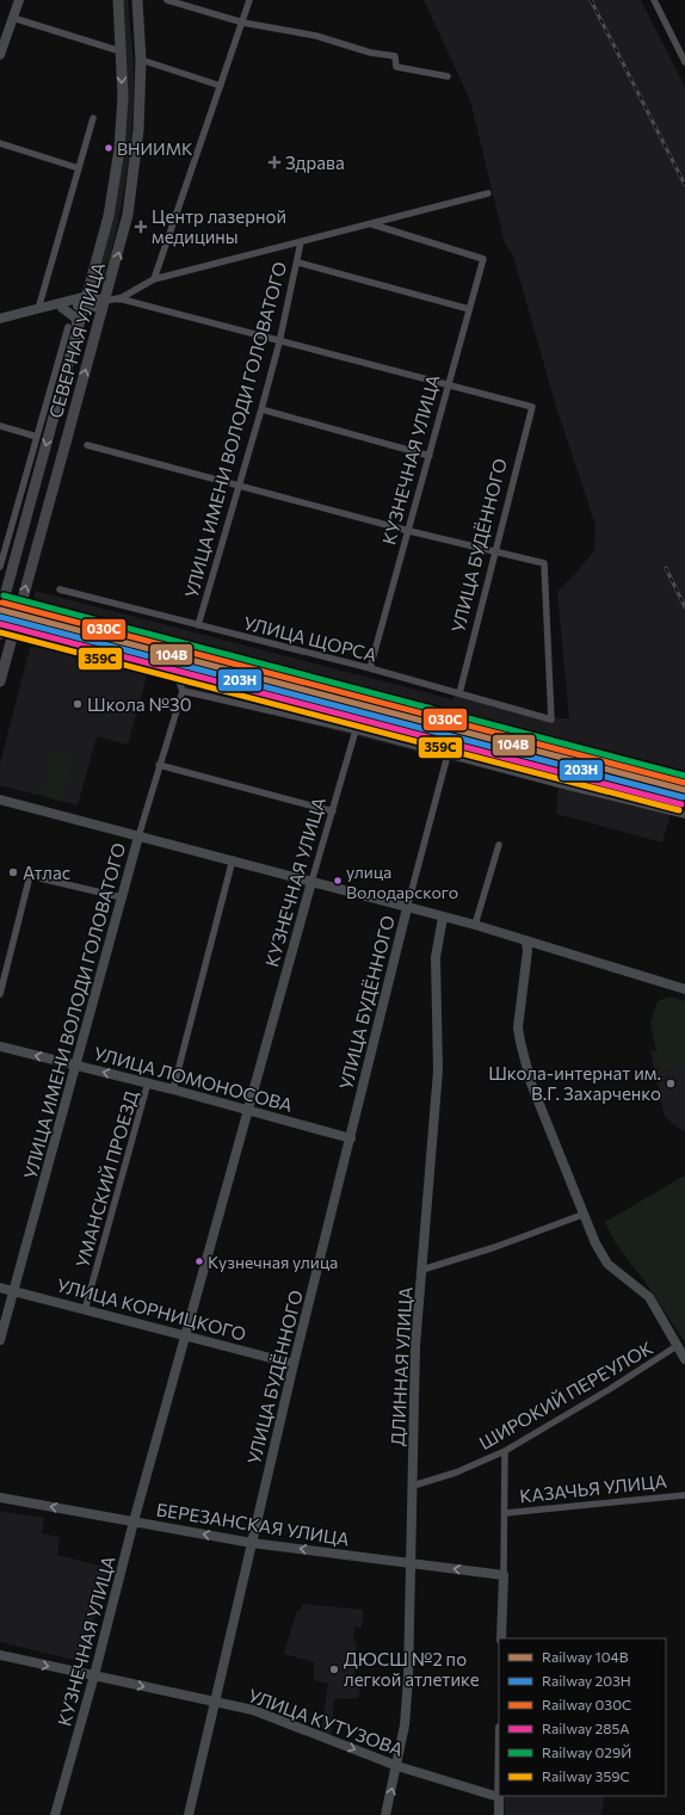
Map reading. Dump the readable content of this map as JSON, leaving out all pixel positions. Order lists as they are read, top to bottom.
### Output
{
  "streets": {
    "main road": ["СЕВЕРНАЯ УЛИЦА"],
    "street": [
      "УЛИЦА ИМЕНИ ВОЛОДИ ГОЛОВАТОГО",
      "КУЗНЕЧНАЯ УЛИЦА",
      "УЛИЦА БУДЁННОГО",
      "УЛИЦА ЩОРСА",
      "УЛИЦА ЛОМОНОСОВА",
      "УМАНСКИЙ ПРОЕЗД",
      "УЛИЦА КОРНИЦКОГО",
      "ДЛИННАЯ УЛИЦА",
      "ШИРОКИЙ ПЕРЕУЛОК",
      "КАЗАЧЬЯ УЛИЦА",
      "БЕРЕЗАНСКАЯ УЛИЦА",
      "УЛИЦА КУТУЗОВА"
    ]
  },
  "crossings": [
    ["УЛИЦА ИМЕНИ ВОЛОДИ ГОЛОВАТОГО", "УЛИЦА ЩОРСА"],
    ["УЛИЦА ИМЕНИ ВОЛОДИ ГОЛОВАТОГО", "УЛИЦА ЛОМОНОСОВА"],
    ["УЛИЦА ИМЕНИ ВОЛОДИ ГОЛОВАТОГО", "УЛИЦА КОРНИЦКОГО"],
    ["КУЗНЕЧНАЯ УЛИЦА", "УЛИЦА БУДЁННОГО"],
    ["КУЗНЕЧНАЯ УЛИЦА", "УЛИЦА ЩОРСА"],
    ["КУЗНЕЧНАЯ УЛИЦА", "УЛИЦА ЛОМОНОСОВА"],
    ["КУЗНЕЧНАЯ УЛИЦА", "УЛИЦА КОРНИЦКОГО"],
    ["КУЗНЕЧНАЯ УЛИЦА", "БЕРЕЗАНСКАЯ УЛИЦА"],
    ["КУЗНЕЧНАЯ УЛИЦА", "УЛИЦА КУТУЗОВА"],
    ["УЛИЦА БУДЁННОГО", "УЛИЦА ЩОРСА"],
    ["УЛИЦА БУДЁННОГО", "УЛИЦА ЛОМОНОСОВА"],
    ["УЛИЦА БУДЁННОГО", "УЛИЦА КОРНИЦКОГО"],
    ["УЛИЦА БУДЁННОГО", "БЕРЕЗАНСКАЯ УЛИЦА"],
    ["УЛИЦА БУДЁННОГО", "УЛИЦА КУТУЗОВА"],
    ["УЛИЦА ЛОМОНОСОВА", "УМАНСКИЙ ПРОЕЗД"],
    ["УМАНСКИЙ ПРОЕЗД", "УЛИЦА КОРНИЦКОГО"],
    ["ДЛИННАЯ УЛИЦА", "ШИРОКИЙ ПЕРЕУЛОК"],
    ["ДЛИННАЯ УЛИЦА", "БЕРЕЗАНСКАЯ УЛИЦА"],
    ["ДЛИННАЯ УЛИЦА", "УЛИЦА КУТУЗОВА"],
    ["ШИРОКИЙ ПЕРЕУЛОК", "КАЗАЧЬЯ УЛИЦА"],
    ["КАЗАЧЬЯ УЛИЦА", "БЕРЕЗАНСКАЯ УЛИЦА"]
  ],
  "one_way": ["УЛИЦА ЛОМОНОСОВА", "БЕРЕЗАНСКАЯ УЛИЦА", "УЛИЦА КУТУЗОВА"],
  "places": {
    "other": [
      "ВНИИМК",
      "Школа №30",
      "Атлас",
      "улица Володарского",
      "Школа-интернат им. В.Г. Захарченко",
      "Кузнечная улица",
      "ДЮСШ №2 по легкой атлетике"
    ],
    "health": ["Здрава", "Центр лазерной медицины"]
  },
  "lines": [
    "rail line 029Й",
    "rail line 030C",
    "rail line 104В",
    "rail line 203Н",
    "rail line 285А",
    "rail line 359С"
  ],
  "legend": [
    "Railway 104В",
    "Railway 203Н",
    "Railway 030C",
    "Railway 285А",
    "Railway 029Й",
    "Railway 359С"
  ]
}
